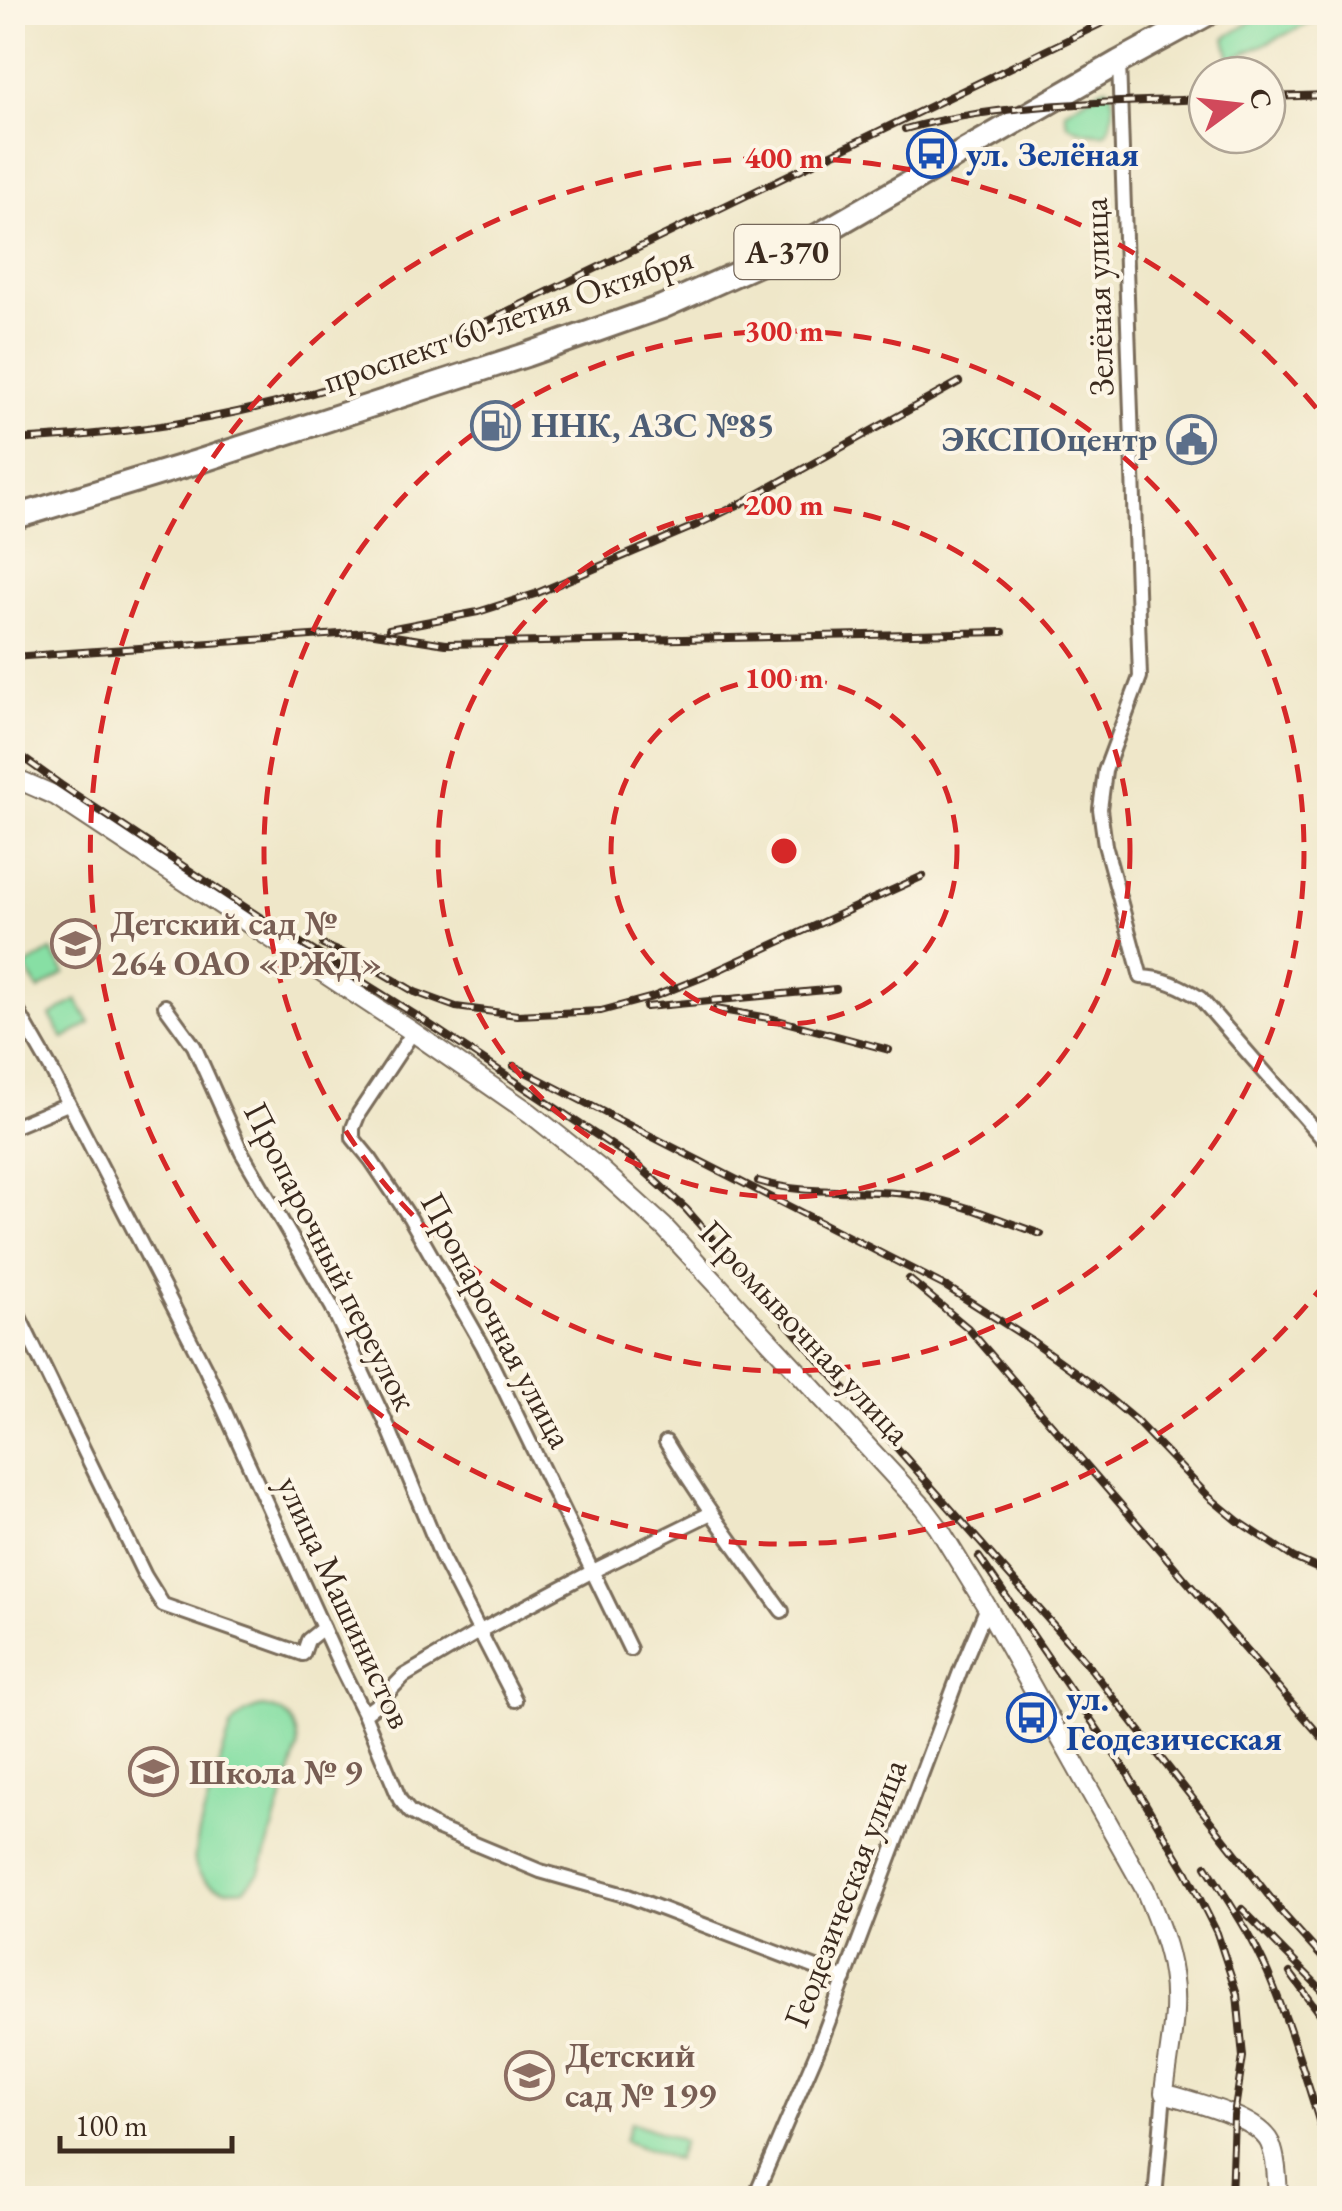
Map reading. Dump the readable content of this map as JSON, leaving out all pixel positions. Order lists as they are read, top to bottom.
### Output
{
  "streets": {
    "highway": ["А-370", "проспект 60-летия Октября"],
    "street": [
      "Зелёная улица",
      "Пропарочный переулок",
      "Пропарочная улица",
      "Промывочная улица",
      "улица Машинистов",
      "Геодезическая улица"
    ]
  },
  "crossings": [
    ["Зелёная улица", "проспект 60-летия Октября"],
    ["Пропарочная улица", "Промывочная улица"],
    ["Промывочная улица", "Геодезическая улица"],
    ["улица Машинистов", "Геодезическая улица"]
  ],
  "places": {
    "bus stop": ["ул. Зелёная", "ул. Геодезическая"],
    "fuel station": ["ННК, АЗС №85"],
    "public building": ["ЭКСПОцентр"],
    "school or university": ["Детский сад № 264 ОАО «РЖД»", "Школа № 9", "Детский сад № 199"]
  },
  "scale_bar": "100 m",
  "north": "right",
  "rings": [
    "400 m",
    "300 m",
    "200 m",
    "100 m"
  ]
}
